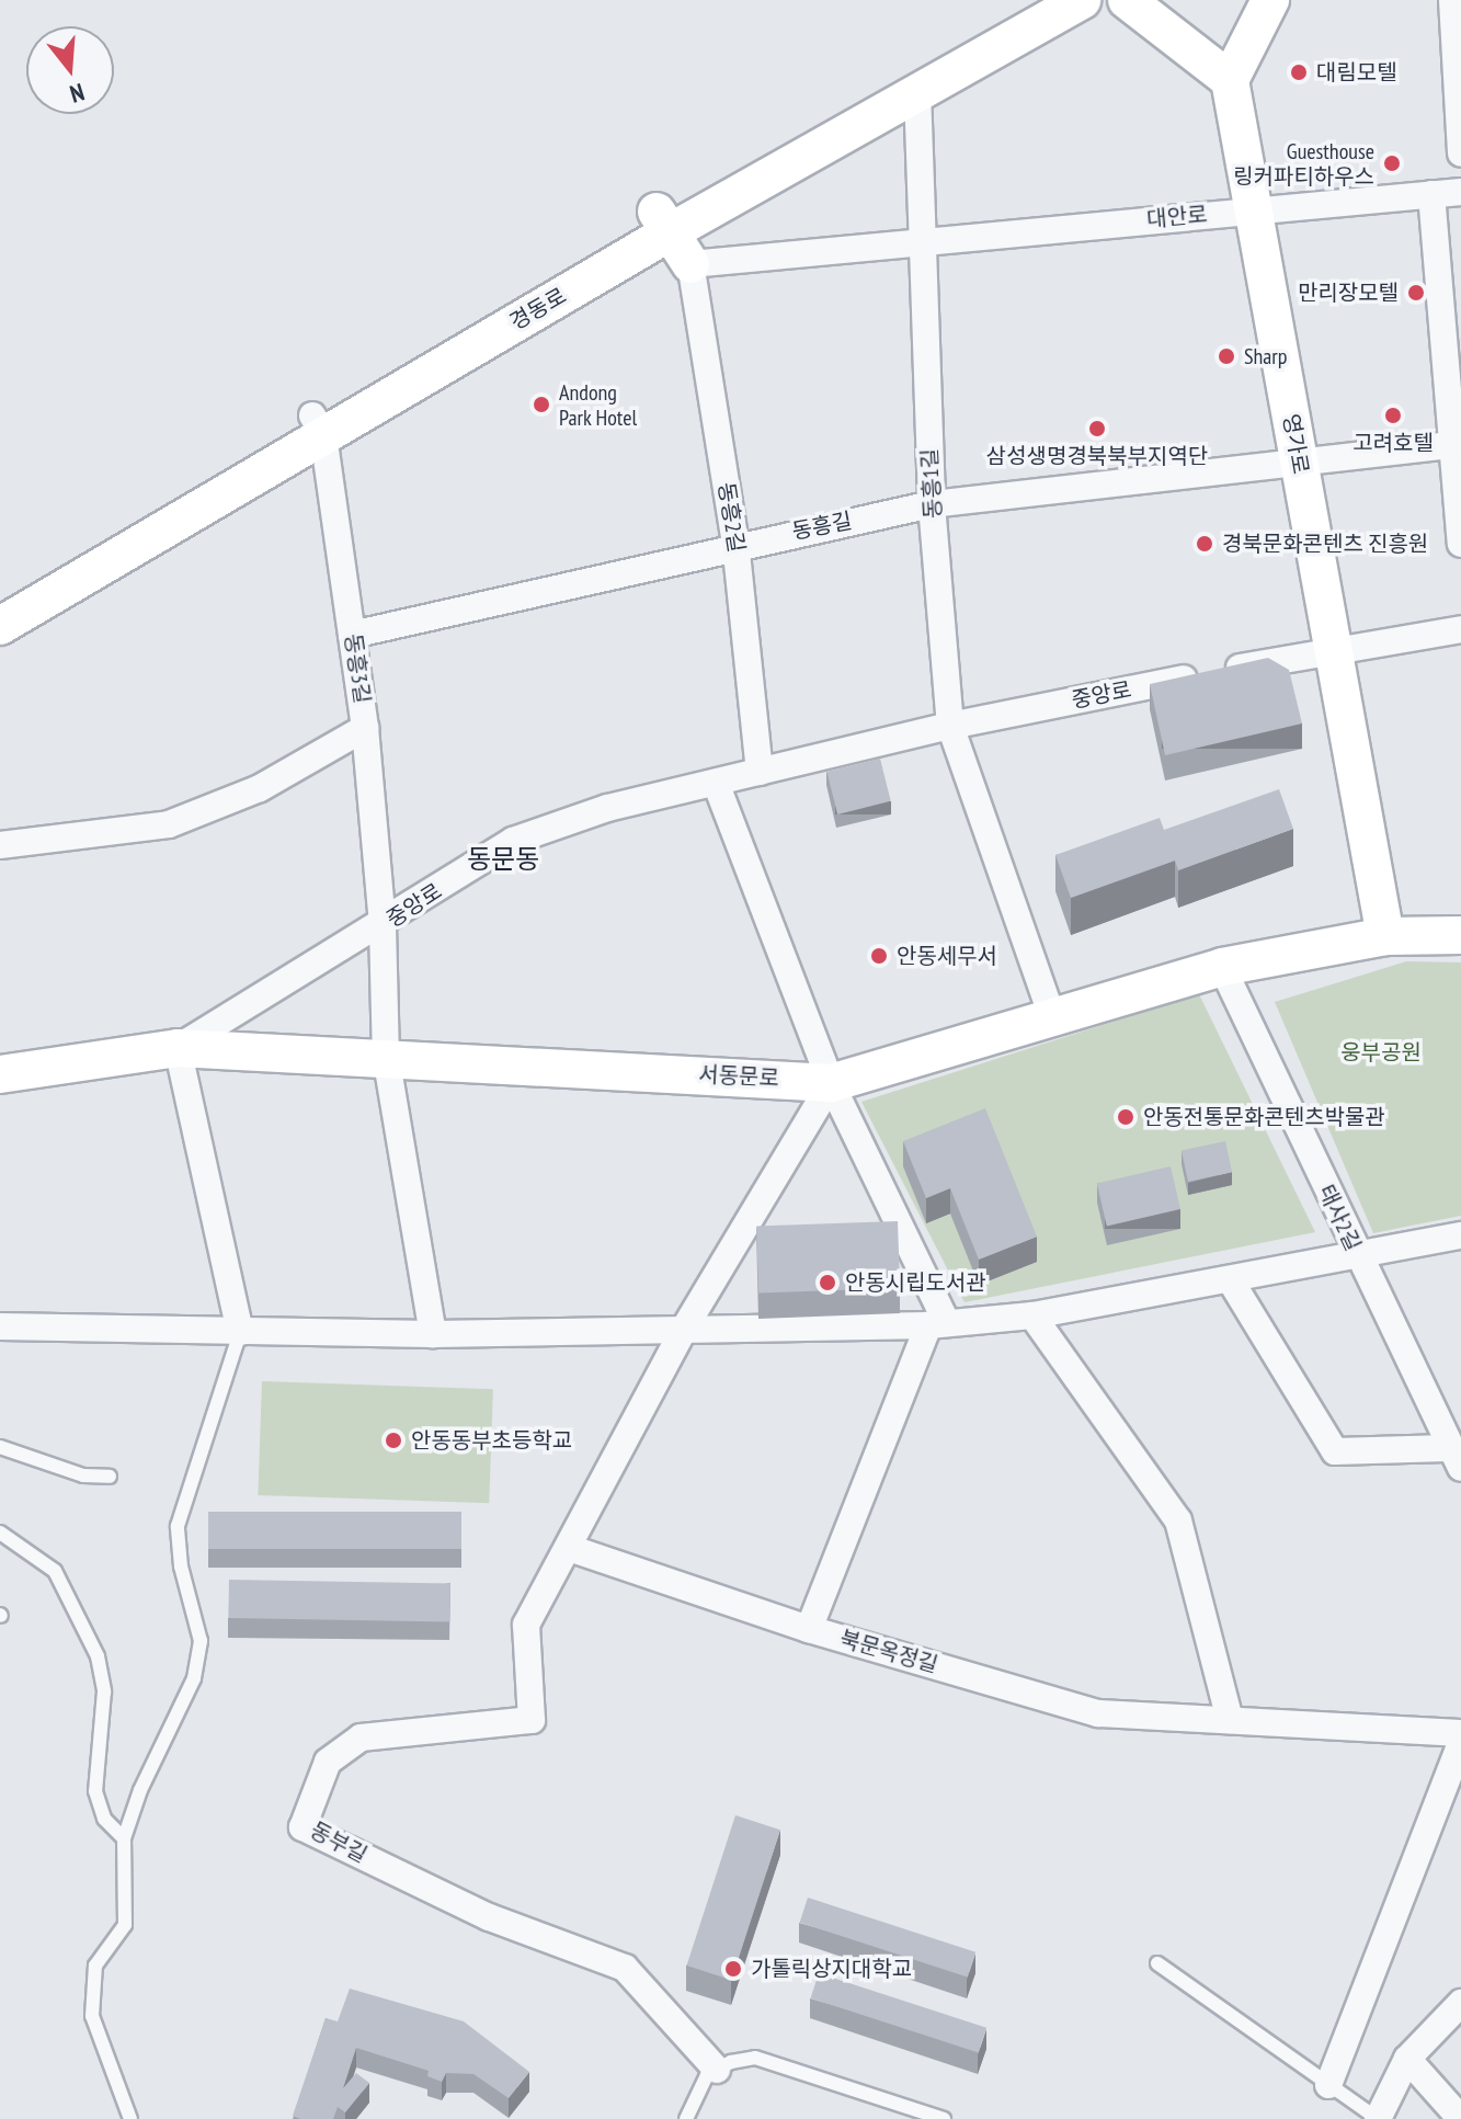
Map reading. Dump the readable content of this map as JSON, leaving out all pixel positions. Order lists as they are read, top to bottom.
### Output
{
  "streets": {
    "street": [
      "대안로",
      "경동로",
      "영가로",
      "동흥1길",
      "동흥2길",
      "동흥길",
      "동흥3길",
      "중앙로",
      "서동문로",
      "태사2길",
      "북문옥정길",
      "동부길"
    ]
  },
  "crossings": [
    ["대안로", "영가로"],
    ["대안로", "동흥1길"],
    ["대안로", "동흥2길"],
    ["경동로", "동흥3길"],
    ["영가로", "동흥길"],
    ["영가로", "중앙로"],
    ["영가로", "서동문로"],
    ["동흥1길", "동흥길"],
    ["동흥1길", "중앙로"],
    ["동흥2길", "동흥길"],
    ["동흥2길", "중앙로"],
    ["동흥길", "동흥3길"],
    ["동흥3길", "중앙로"],
    ["동흥3길", "서동문로"],
    ["중앙로", "서동문로"],
    ["서동문로", "태사2길"],
    ["북문옥정길", "동부길"]
  ],
  "districts": ["동문동"],
  "parks": ["웅부공원"],
  "places": [
    "대림모텔",
    "Guesthouse 링커파티하우스",
    "만리장모텔",
    "Sharp",
    "Andong Park Hotel",
    "고려호텔",
    "삼성생명경북북부지역단",
    "경북문화콘텐츠 진흥원",
    "안동세무서",
    "안동전통문화콘텐츠박물관",
    "안동시립도서관",
    "안동동부초등학교",
    "가톨릭상지대학교"
  ],
  "north": "bottom"
}
